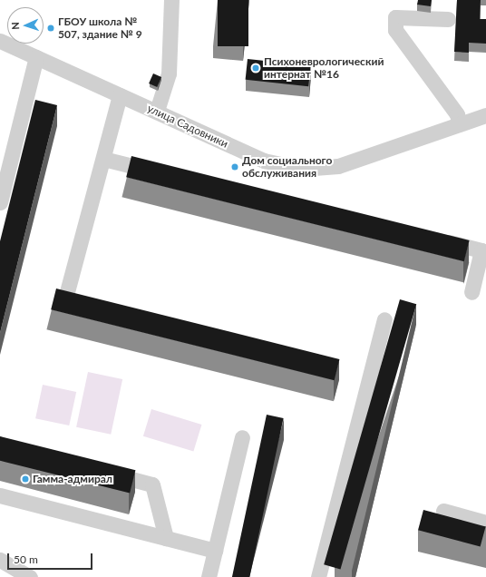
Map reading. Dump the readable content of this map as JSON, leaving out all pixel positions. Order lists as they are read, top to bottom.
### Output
{
  "streets": {
    "street": ["улица Садовники"]
  },
  "places": [
    "ГБОУ школа № 507, здание № 9",
    "Психоневрологический интернат №16",
    "Дом социального обслуживания",
    "Гамма-адмирал"
  ],
  "scale_bar": "50 m",
  "north": "left"
}
